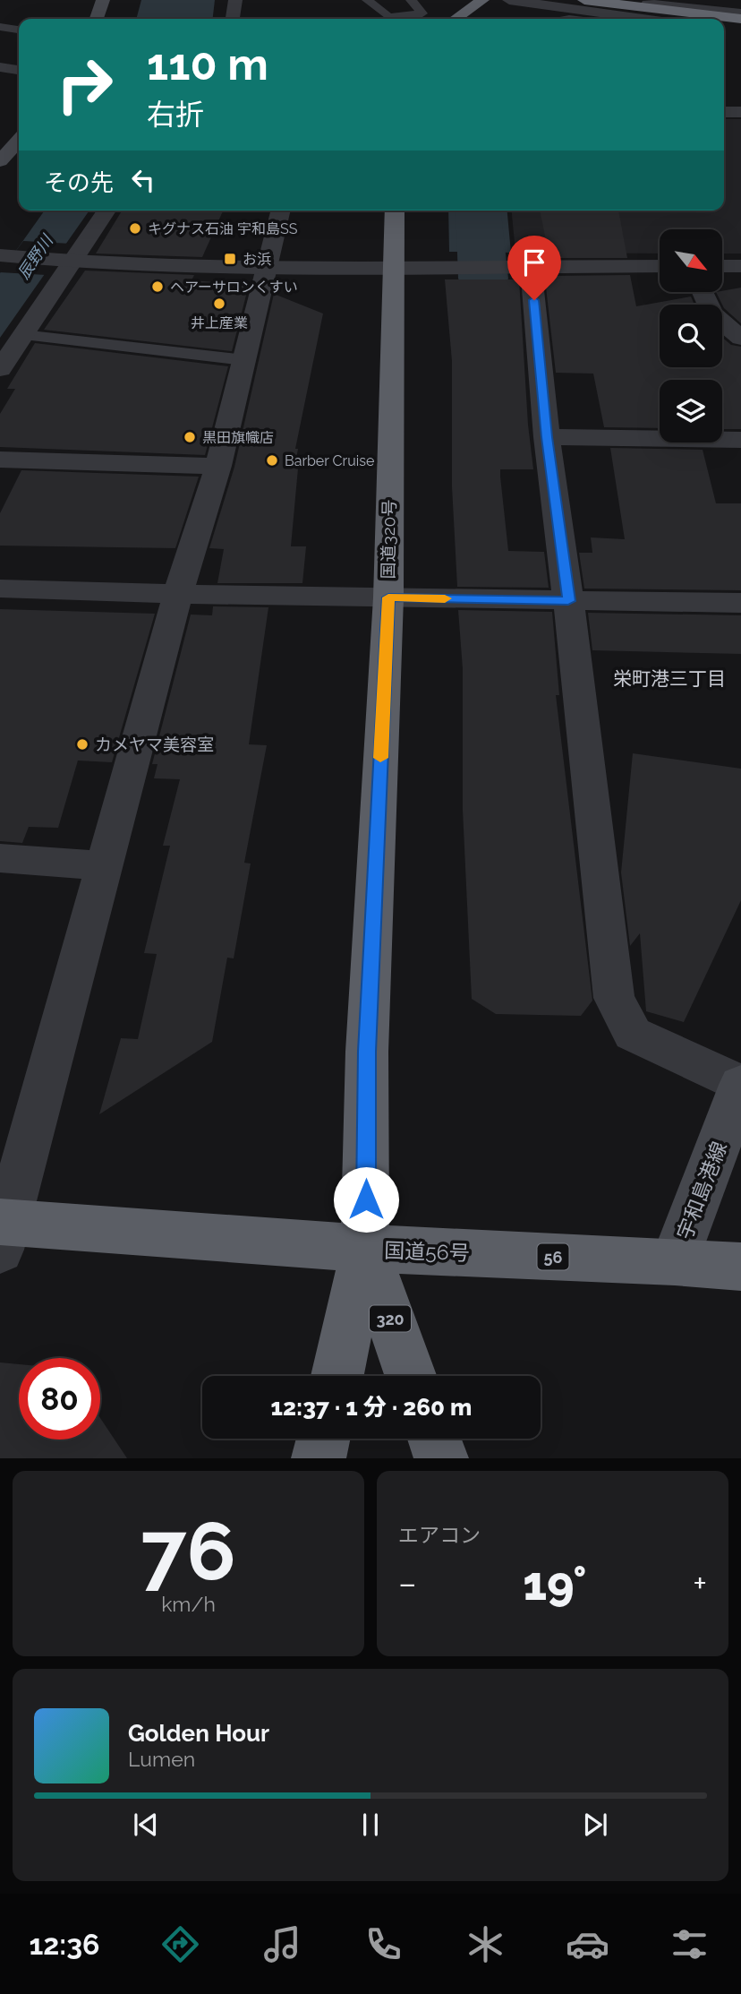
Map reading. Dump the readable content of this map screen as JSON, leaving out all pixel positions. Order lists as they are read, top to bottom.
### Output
{
  "streets": {
    "highway": [
      "国道320号",
      "国道56号",
      "56",
      "320"
    ],
    "main road": ["宇和島港線"]
  },
  "crossings": [
    ["国道320号", "国道56号"],
    ["宇和島港線", "国道56号"]
  ],
  "districts": ["栄町港三丁目"],
  "water": ["辰野川"],
  "places": {
    "other": [
      "キグナス石油 宇和島SS",
      "ヘアーサロンくすい",
      "井上産業",
      "黒田旗幟店",
      "Barber Cruise",
      "カメヤマ美容室"
    ],
    "transit": ["お浜"]
  },
  "north": "bottom right",
  "page": {
    "turn": ["110 m", "右折"],
    "then": "その先",
    "limit": "80",
    "trip": "12:37 · 1 分 · 260 m",
    "tile": [
      ["76", "km/h"],
      "エアコン"
    ],
    "heat": ["−", "19°", "+"],
    "song": ["Golden Hour", "Lumen"],
    "tabs": "12:36"
  }
}
